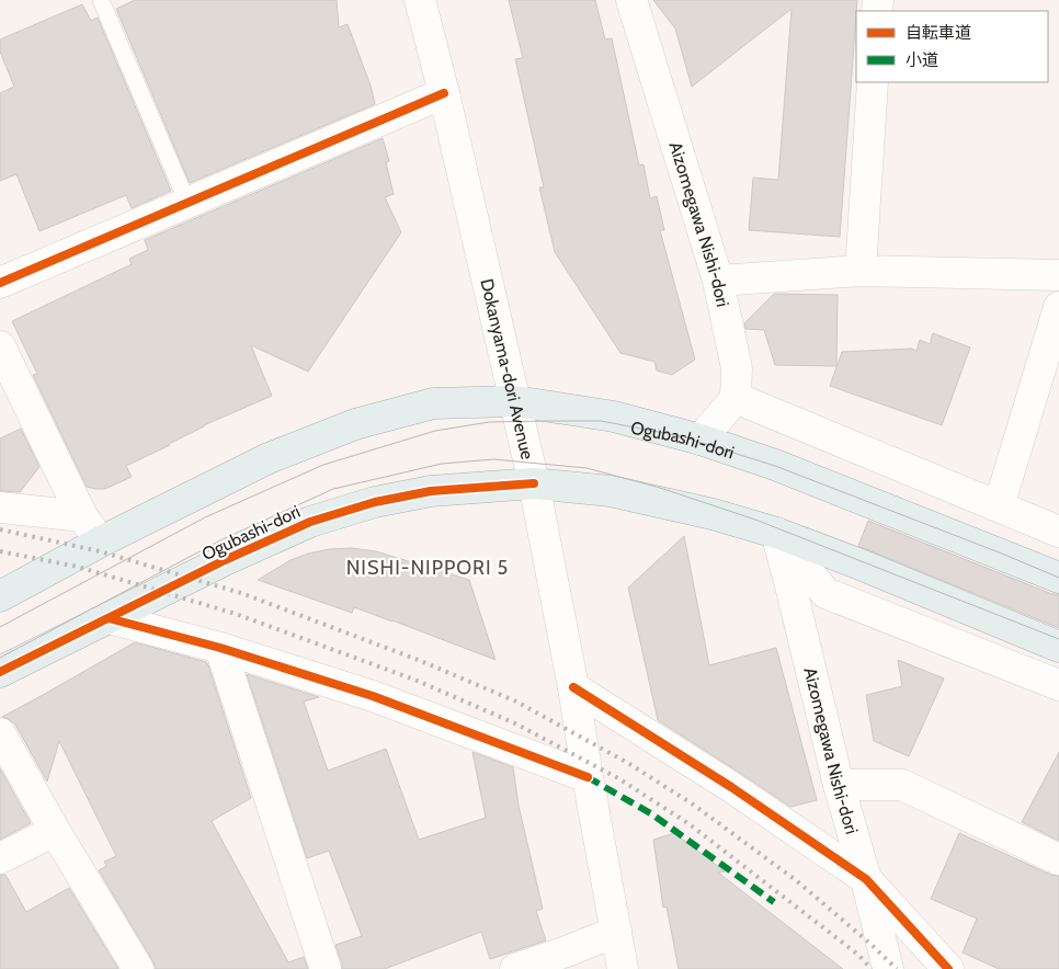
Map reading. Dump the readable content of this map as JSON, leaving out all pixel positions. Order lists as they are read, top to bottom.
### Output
{
  "streets": {
    "main road": ["Ogubashi-dori"],
    "street": ["Aizomegawa Nishi-dori", "Dokanyama-dori Avenue"]
  },
  "crossings": [
    ["Aizomegawa Nishi-dori", "Ogubashi-dori"],
    ["Dokanyama-dori Avenue", "Ogubashi-dori"]
  ],
  "districts": ["NISHI-NIPPORI 5"],
  "legend": ["自転車道", "小道"]
}
